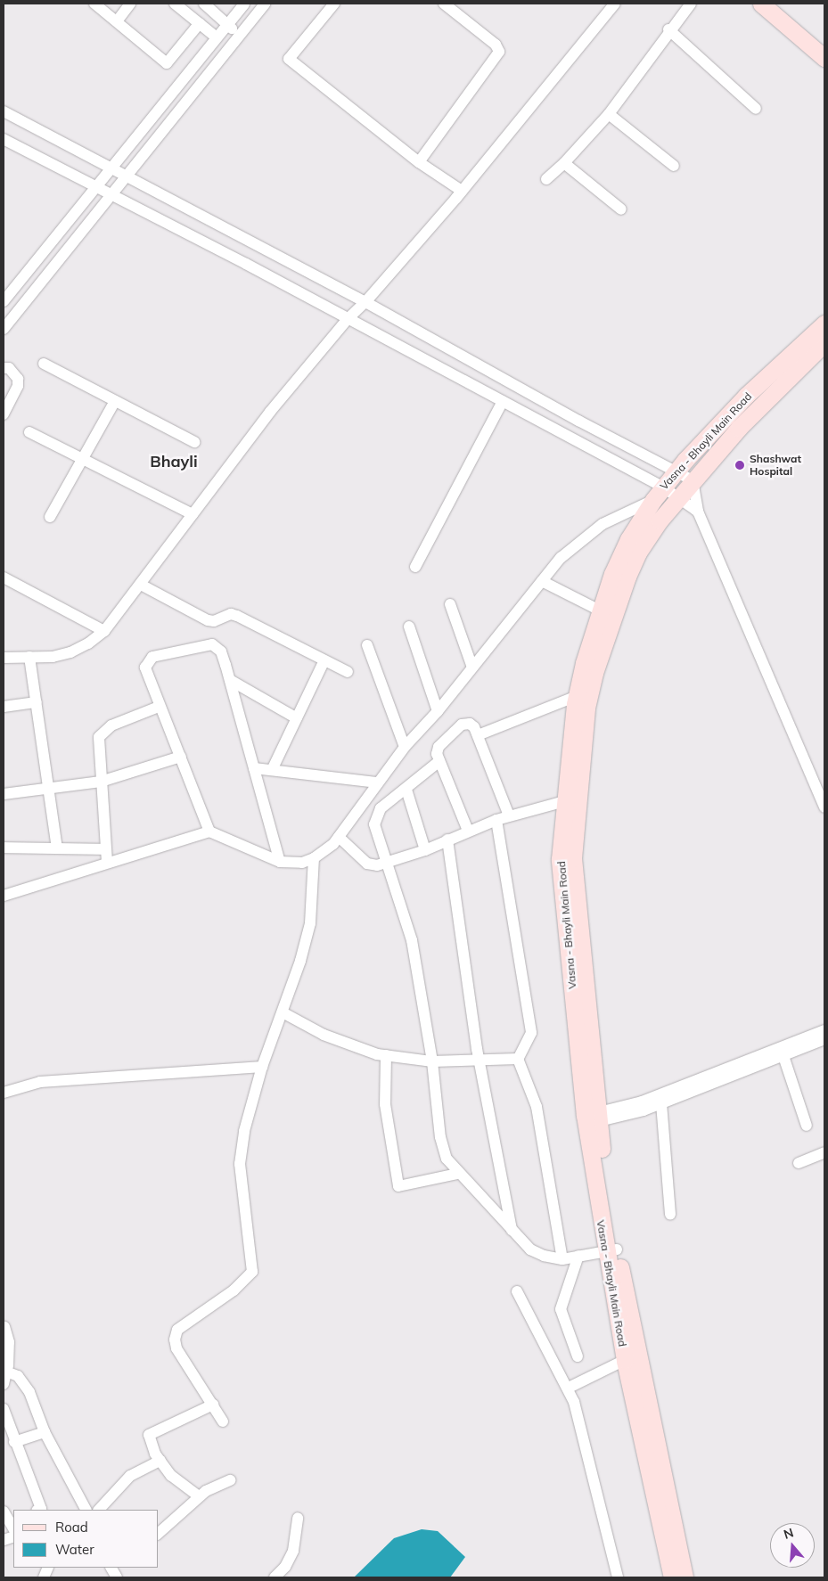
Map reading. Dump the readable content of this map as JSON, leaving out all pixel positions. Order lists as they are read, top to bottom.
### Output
{
  "streets": {
    "main road": ["Vasna - Bhayli Main Road"]
  },
  "districts": ["Bhayli"],
  "places": ["Shashwat Hospital"],
  "legend": ["Road", "Water"],
  "north": "top"
}
